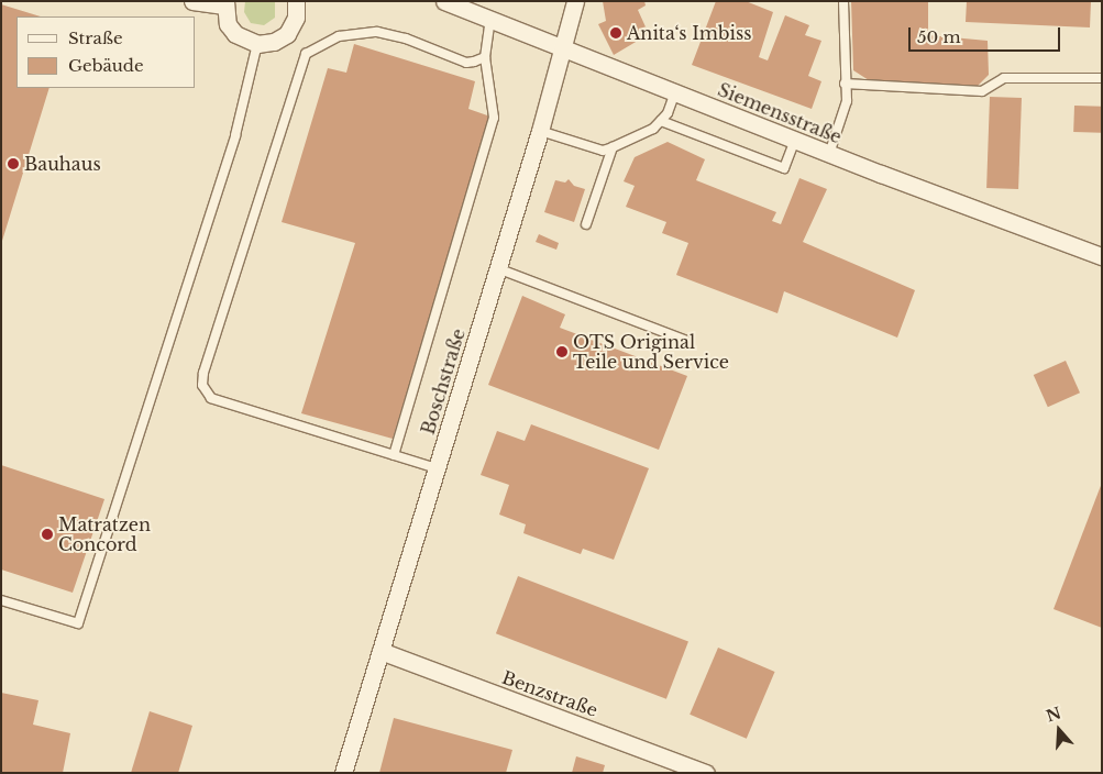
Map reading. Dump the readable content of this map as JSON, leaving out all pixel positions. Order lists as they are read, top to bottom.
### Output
{
  "streets": {
    "street": ["Siemensstraße", "Boschstraße", "Benzstraße"]
  },
  "crossings": [
    ["Siemensstraße", "Boschstraße"],
    ["Boschstraße", "Benzstraße"]
  ],
  "places": [
    "Anita‘s Imbiss",
    "Bauhaus",
    "OTS Original Teile und Service",
    "Matratzen Concord"
  ],
  "legend": ["Straße", "Gebäude"],
  "scale_bar": "50 m",
  "north": "top"
}
